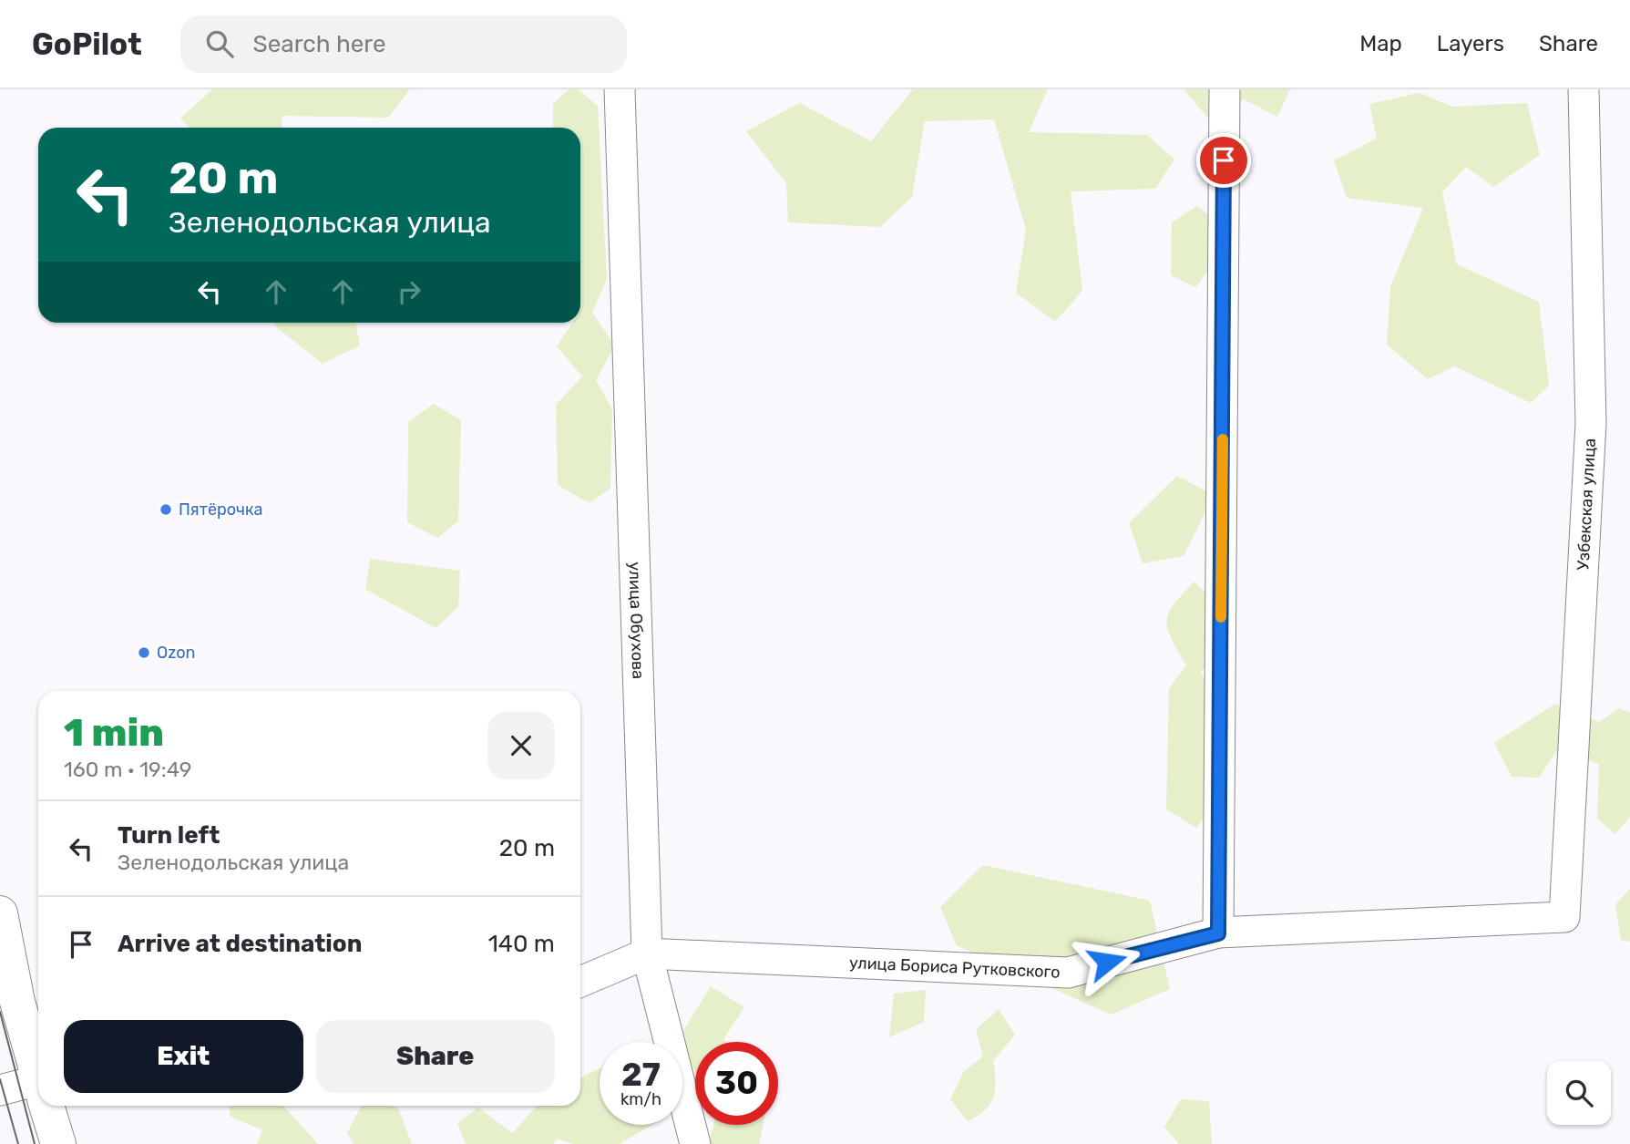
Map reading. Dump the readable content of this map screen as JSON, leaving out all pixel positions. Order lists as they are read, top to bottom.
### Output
{
  "streets": {
    "street": ["Узбекская улица", "улица Обухова", "улица Бориса Рутковского"]
  },
  "crossings": [
    ["Узбекская улица", "улица Бориса Рутковского"],
    ["улица Обухова", "улица Бориса Рутковского"]
  ],
  "places": ["Пятёрочка", "Ozon"],
  "page": {
    "header": "GoPilot",
    "search": "Search here",
    "nav": ["Map", "Layers", "Share"],
    "turn": ["20 m", "Зеленодольская улица"],
    "heading": ["1 min", "160 m · 19:49"],
    "list": [
      {
        "name": "Turn left",
        "note": "Зеленодольская улица",
        "value": "20 m"
      },
      {
        "name": "Arrive at destination",
        "value": "140 m"
      }
    ],
    "buttons": ["Exit", "Share"],
    "speed": "27 km/h",
    "limit": "30"
  }
}
